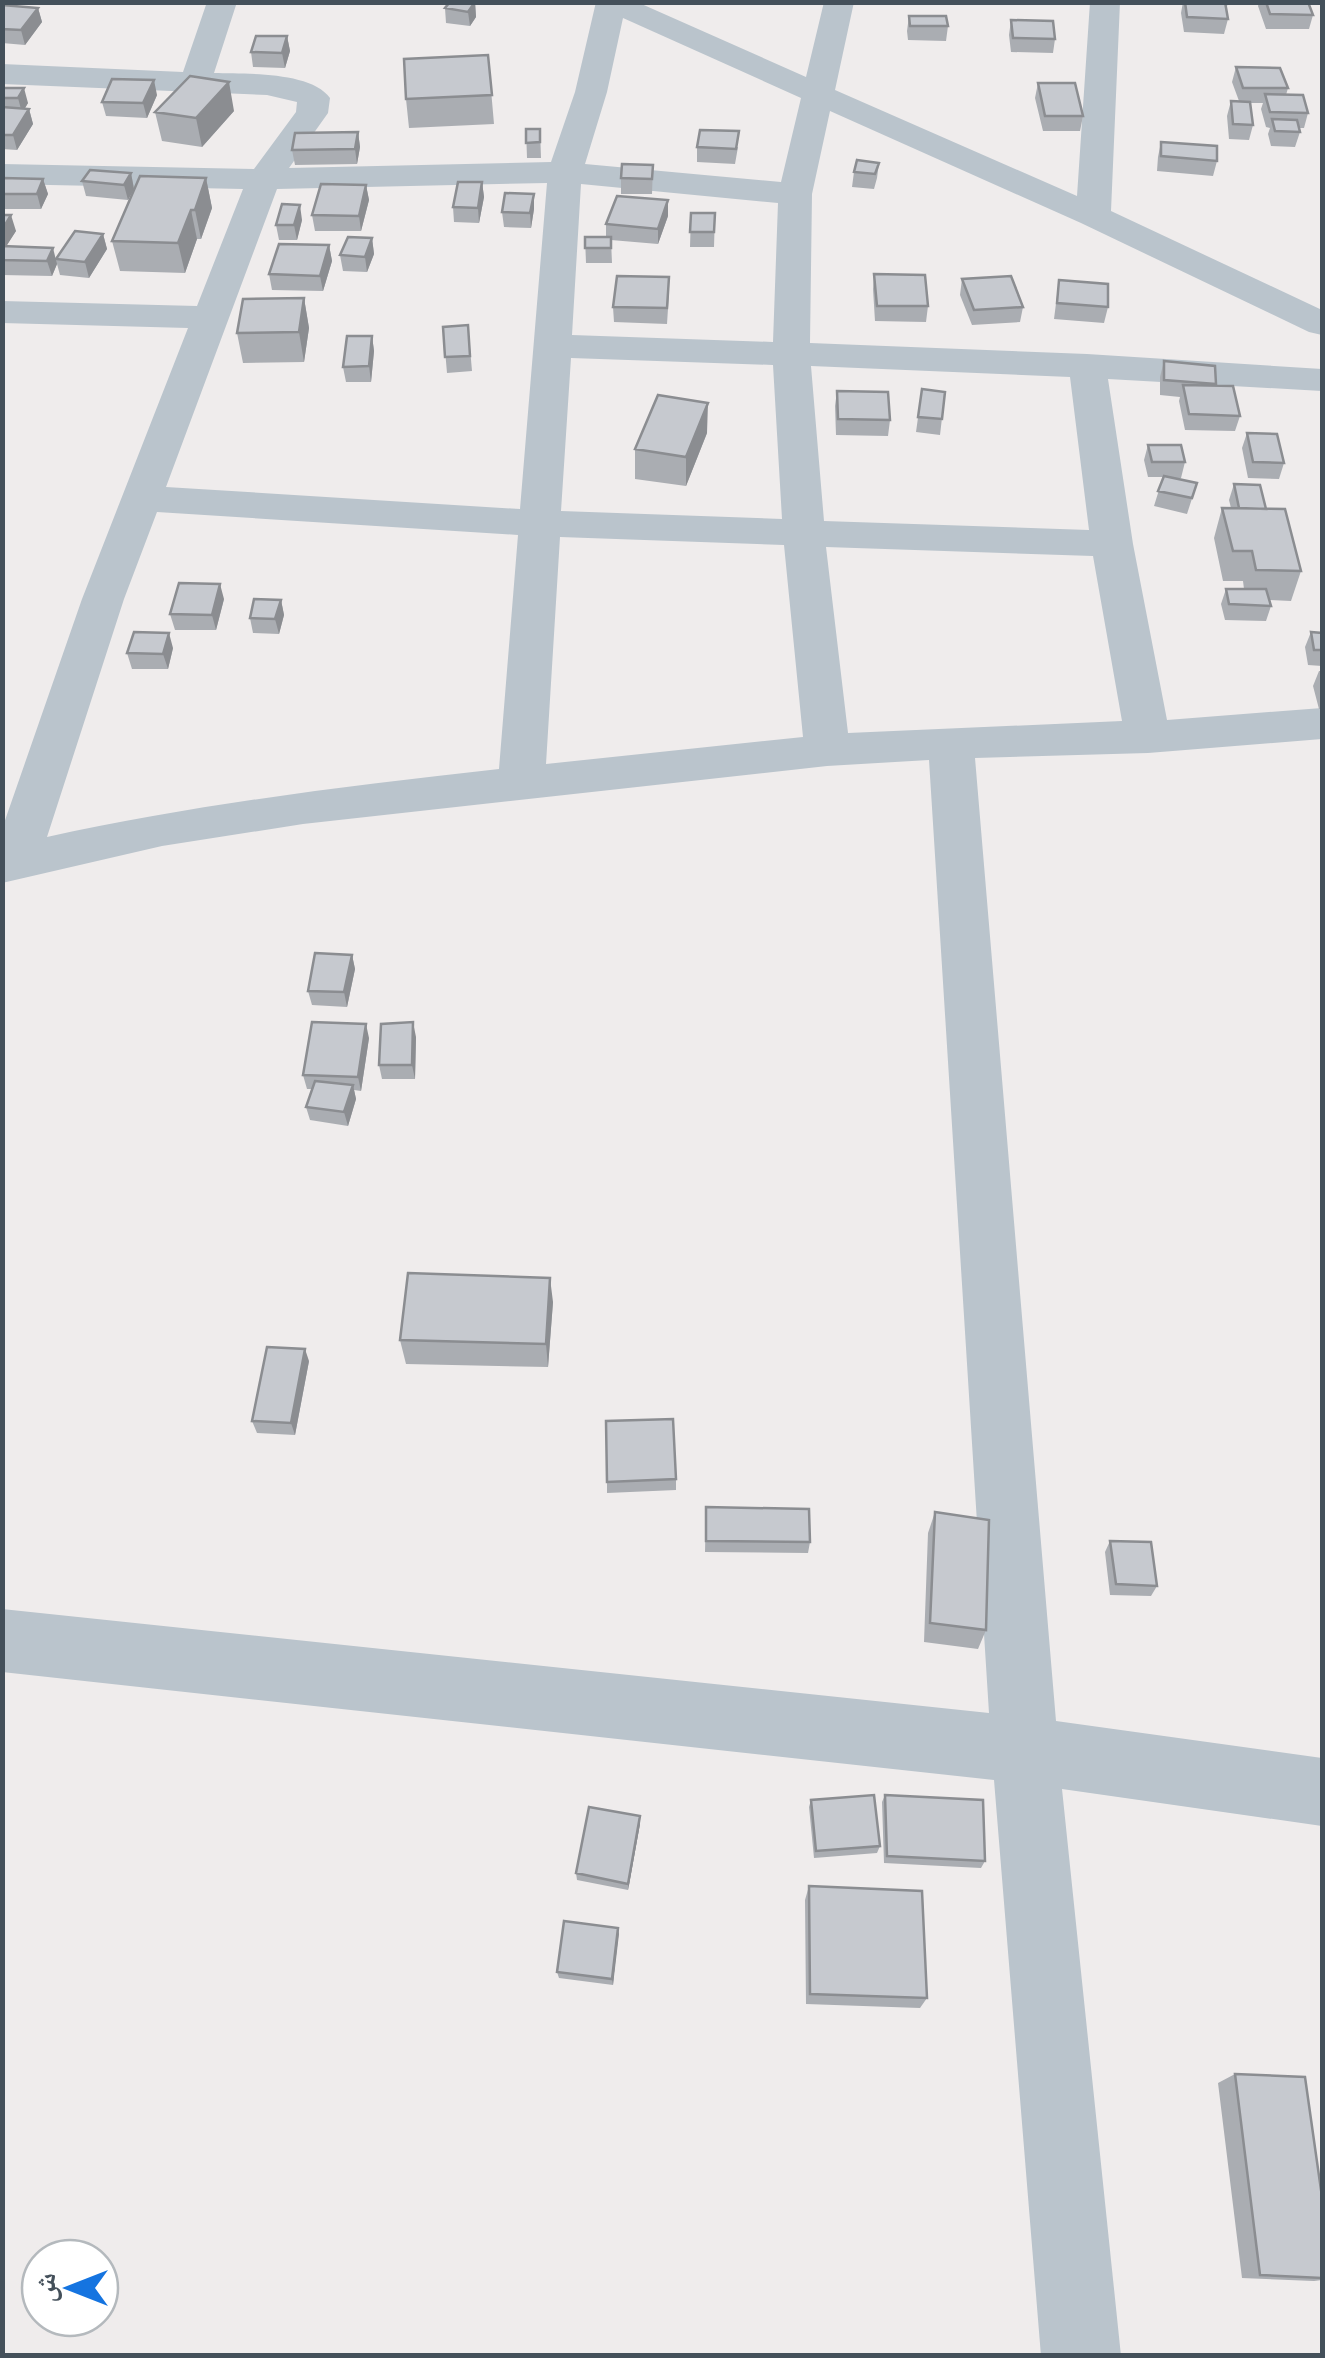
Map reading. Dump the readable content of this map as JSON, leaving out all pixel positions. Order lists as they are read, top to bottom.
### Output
{
  "north": "left"
}
